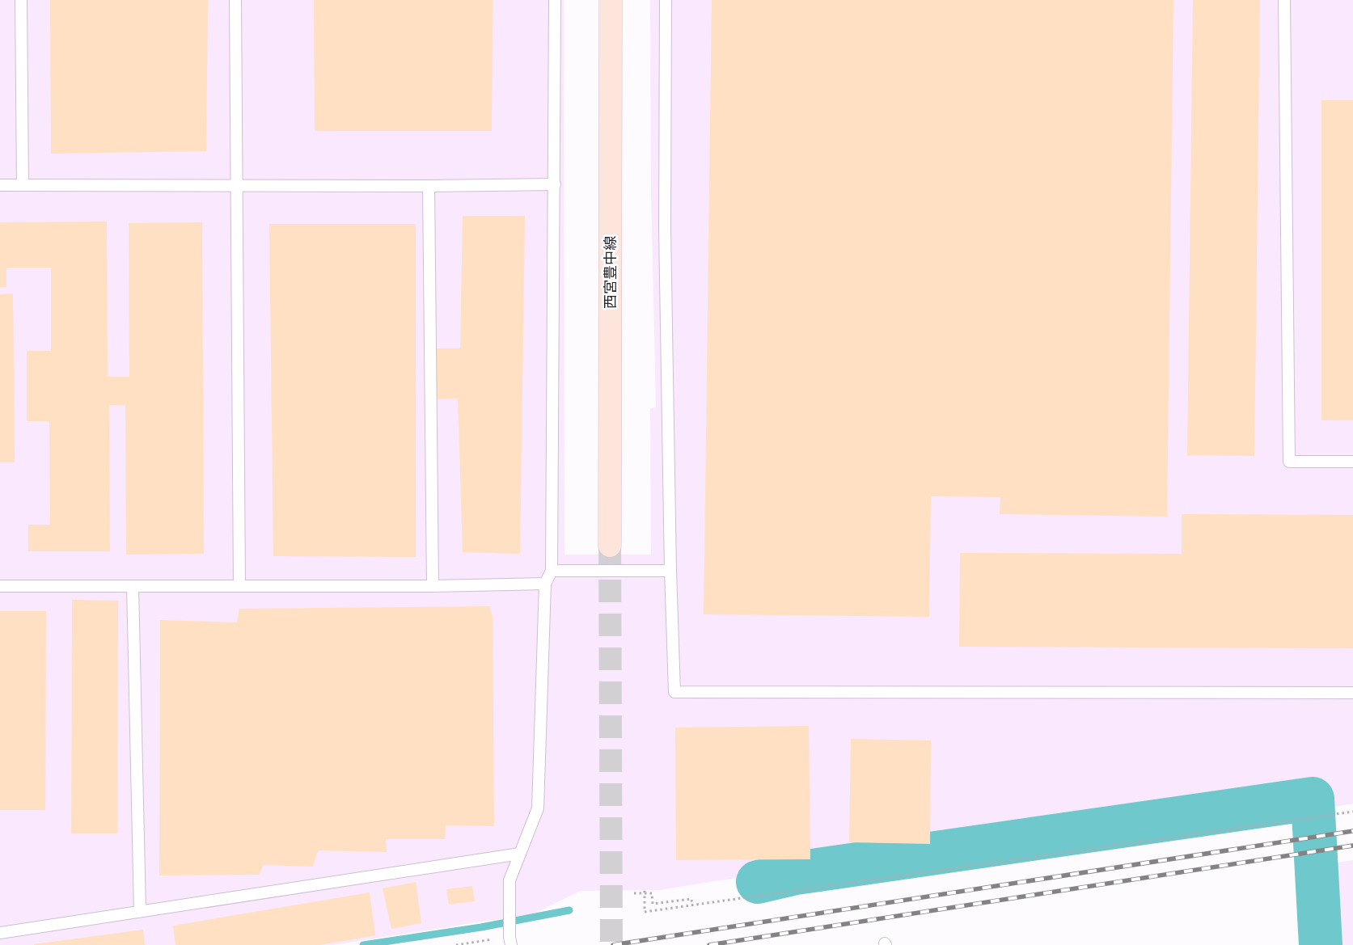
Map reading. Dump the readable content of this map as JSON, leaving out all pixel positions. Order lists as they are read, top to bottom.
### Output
{
  "streets": {
    "main road": ["西宮豊中線"]
  }
}
